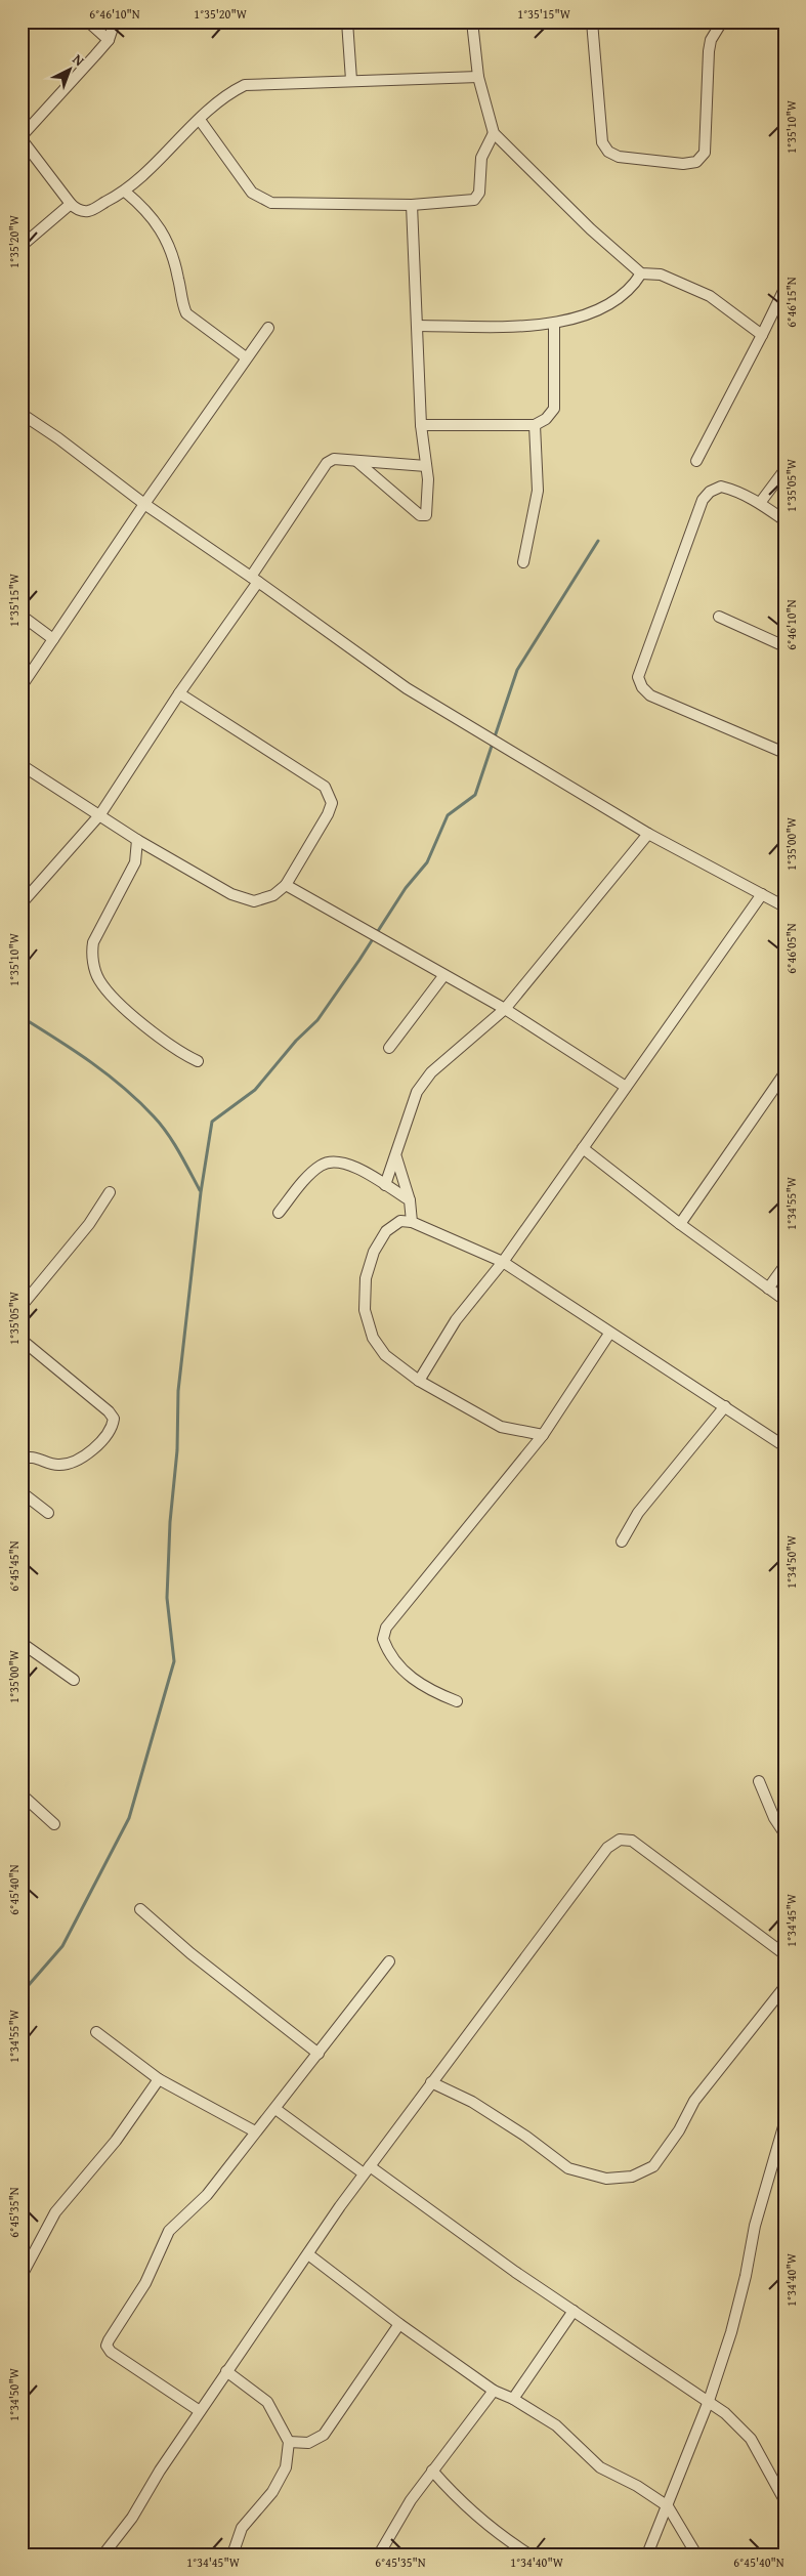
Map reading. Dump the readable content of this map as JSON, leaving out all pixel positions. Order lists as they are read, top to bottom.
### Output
{
  "north": "top right",
  "coordinates": [
    "6°46'10\"N",
    "1°35'20\"W",
    "1°35'15\"W",
    "1°35'10\"W",
    "6°46'15\"N",
    "1°35'05\"W",
    "1°35'00\"W",
    "6°46'05\"N",
    "1°34'55\"W",
    "1°34'50\"W",
    "6°45'45\"N",
    "6°45'40\"N",
    "1°34'45\"W",
    "6°45'35\"N",
    "1°34'40\"W"
  ]
}
